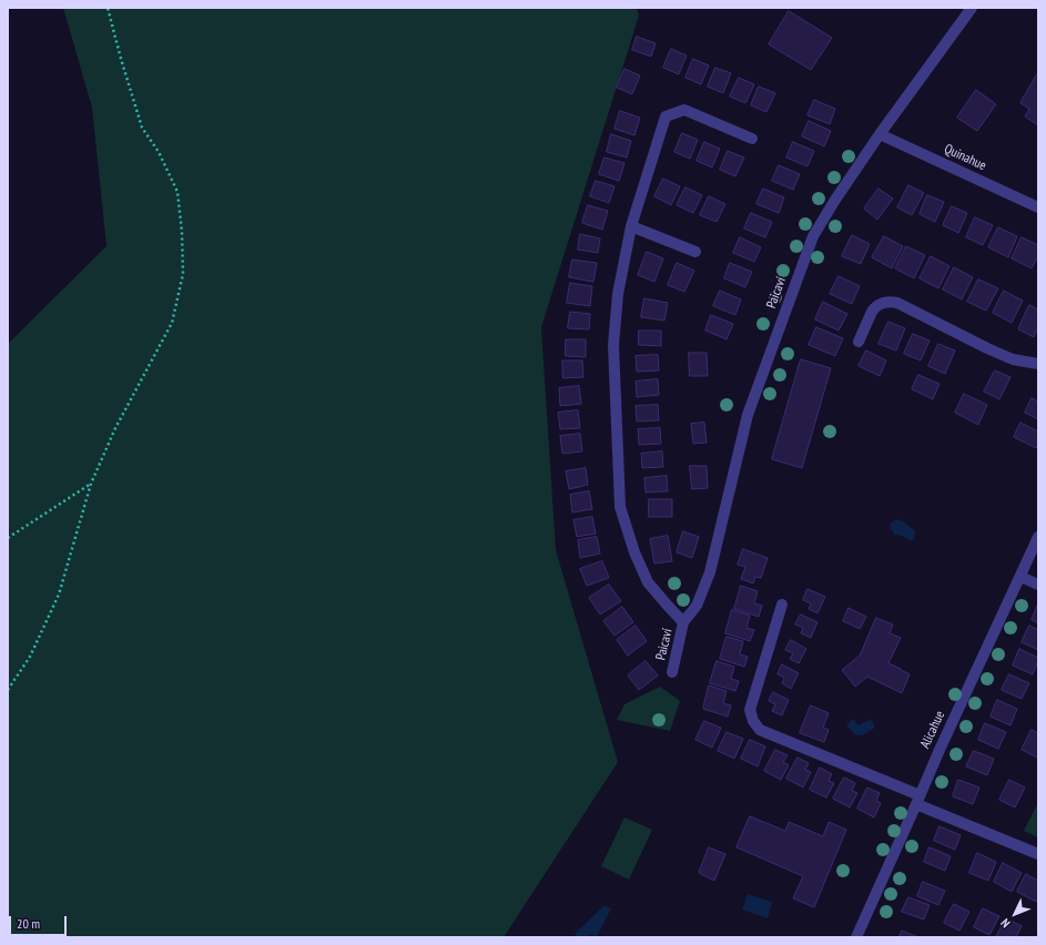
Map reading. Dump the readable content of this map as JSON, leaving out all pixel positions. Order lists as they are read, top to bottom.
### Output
{
  "streets": {
    "street": ["Quinahue", "Paicaví", "Alicahue"]
  },
  "crossings": [
    ["Quinahue", "Paicaví"]
  ],
  "scale_bar": "20 m",
  "north": "bottom left"
}
